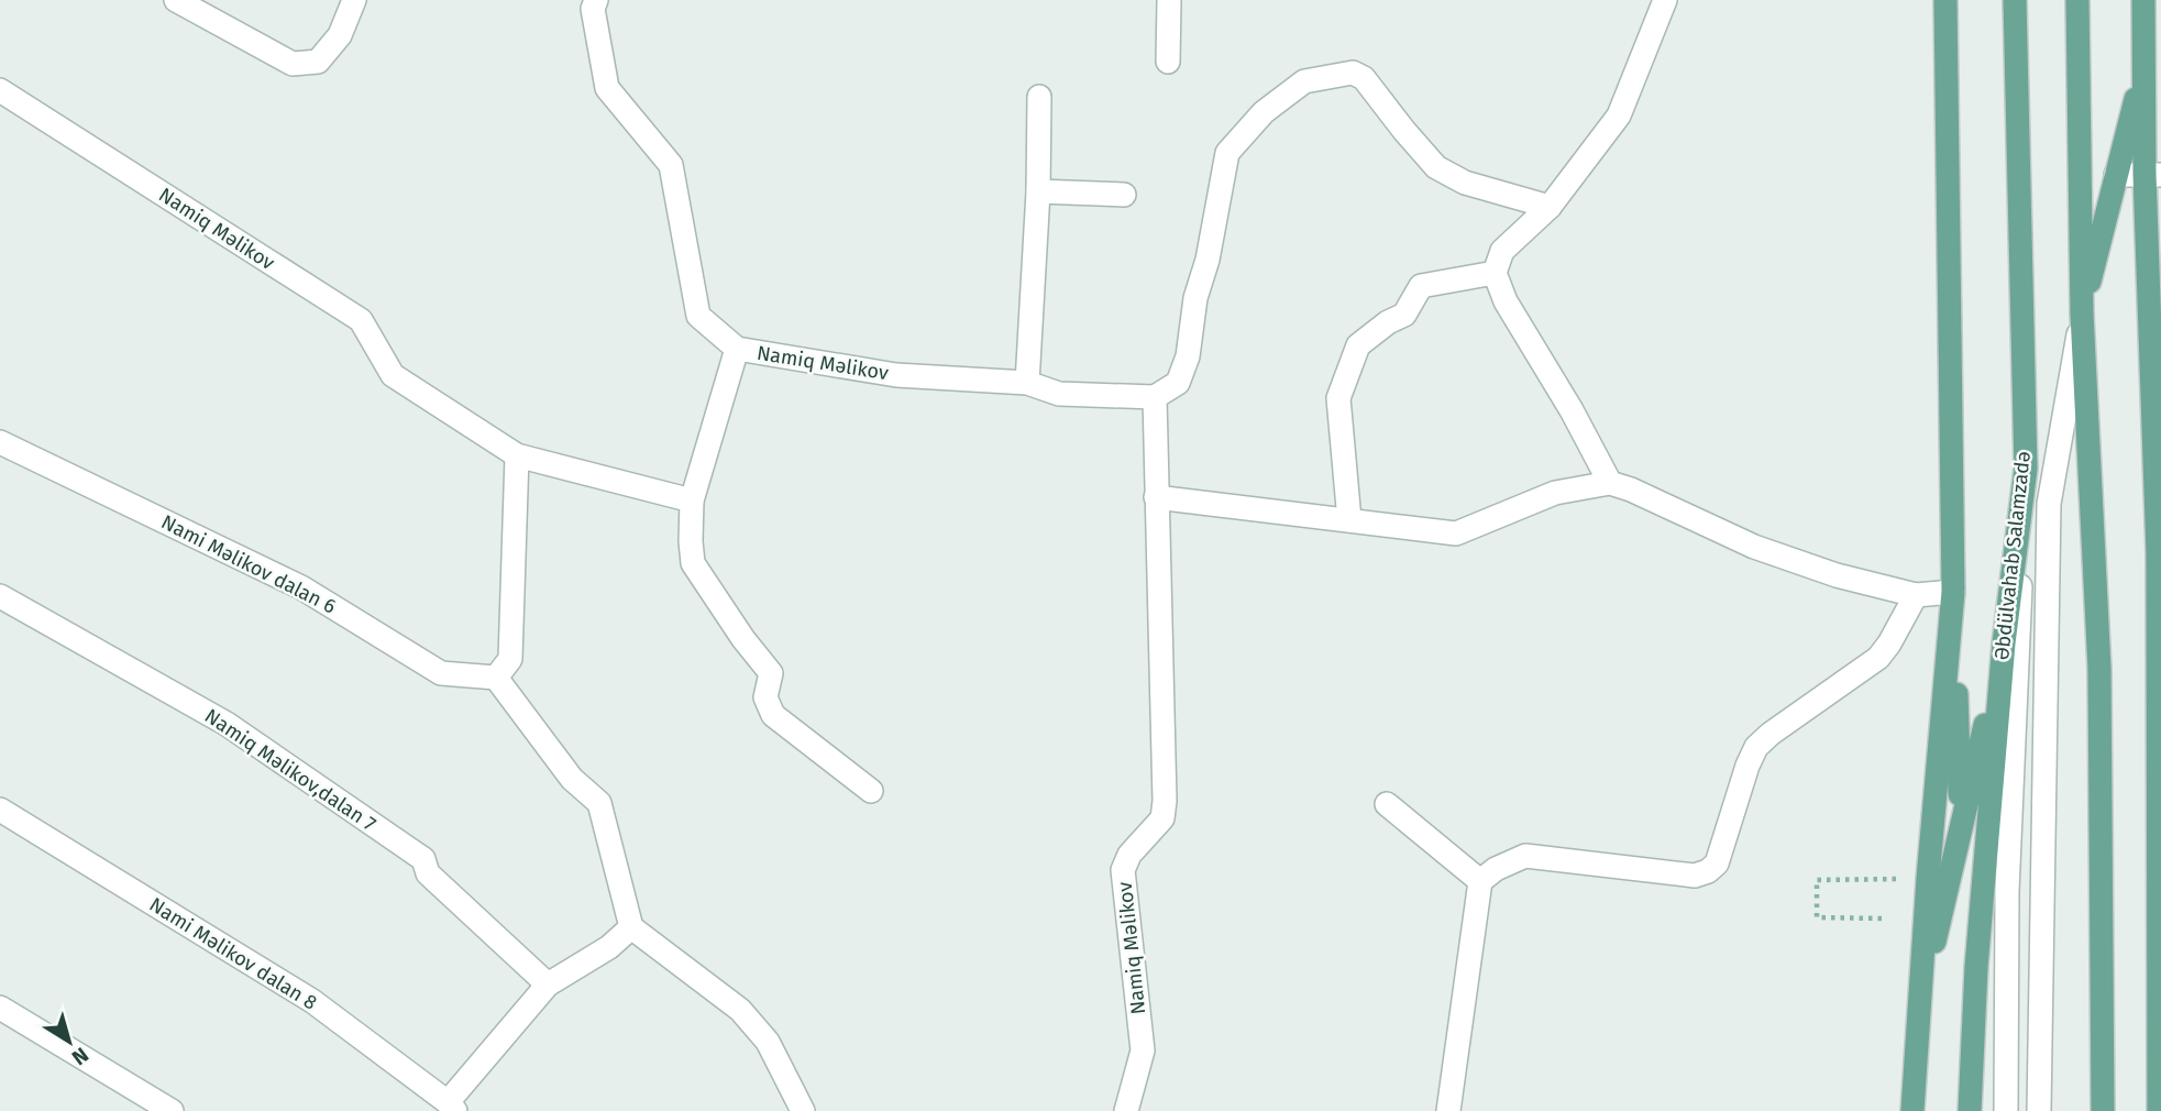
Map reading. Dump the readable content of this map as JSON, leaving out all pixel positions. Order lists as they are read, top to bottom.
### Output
{
  "streets": {
    "main road": ["Əbdülvahab Salamzadə"],
    "street": [
      "Namiq Məlikov",
      "Nami Məlikov dalan 6",
      "Namiq Məlikov,dalan 7",
      "Nami Məlikov dalan 8"
    ]
  },
  "north": "bottom right"
}
